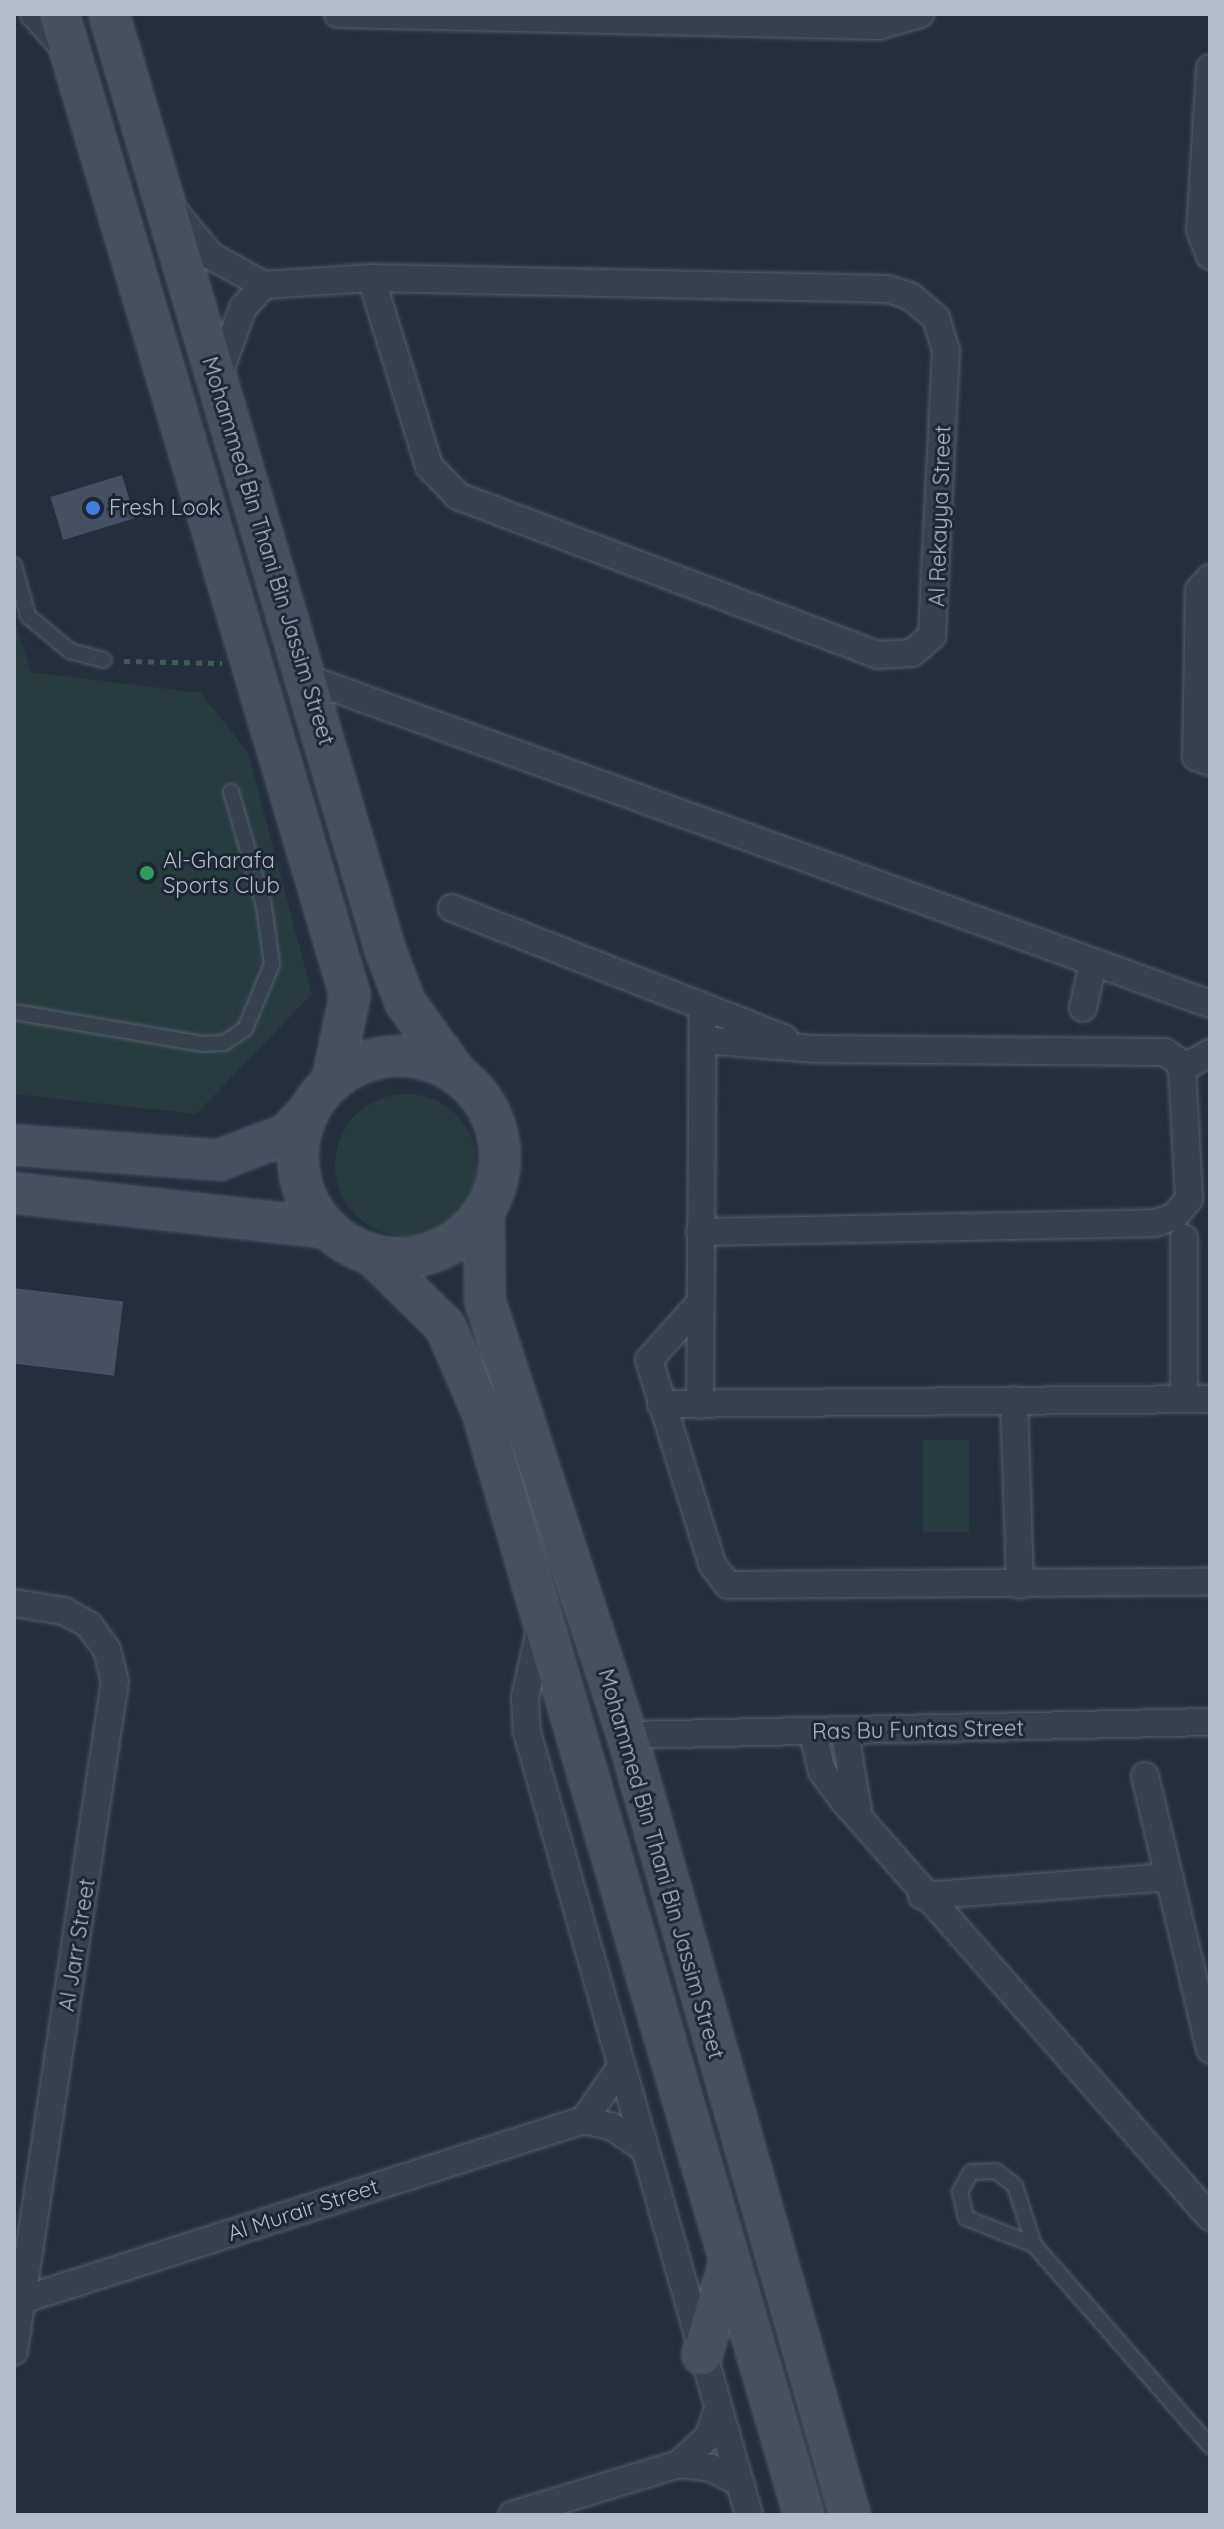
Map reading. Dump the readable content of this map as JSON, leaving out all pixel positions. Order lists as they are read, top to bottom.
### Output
{
  "streets": {
    "main road": ["Mohammed Bin Thani Bin Jassim Street"],
    "street": [
      "Al Rekayya Street",
      "Ras Bu Funtas Street",
      "Al Jarr Street",
      "Al Murair Street"
    ]
  },
  "crossings": [
    ["Mohammed Bin Thani Bin Jassim Street", "Ras Bu Funtas Street"],
    ["Al Jarr Street", "Al Murair Street"]
  ],
  "places": ["Fresh Look", "Al-Gharafa Sports Club"]
}
